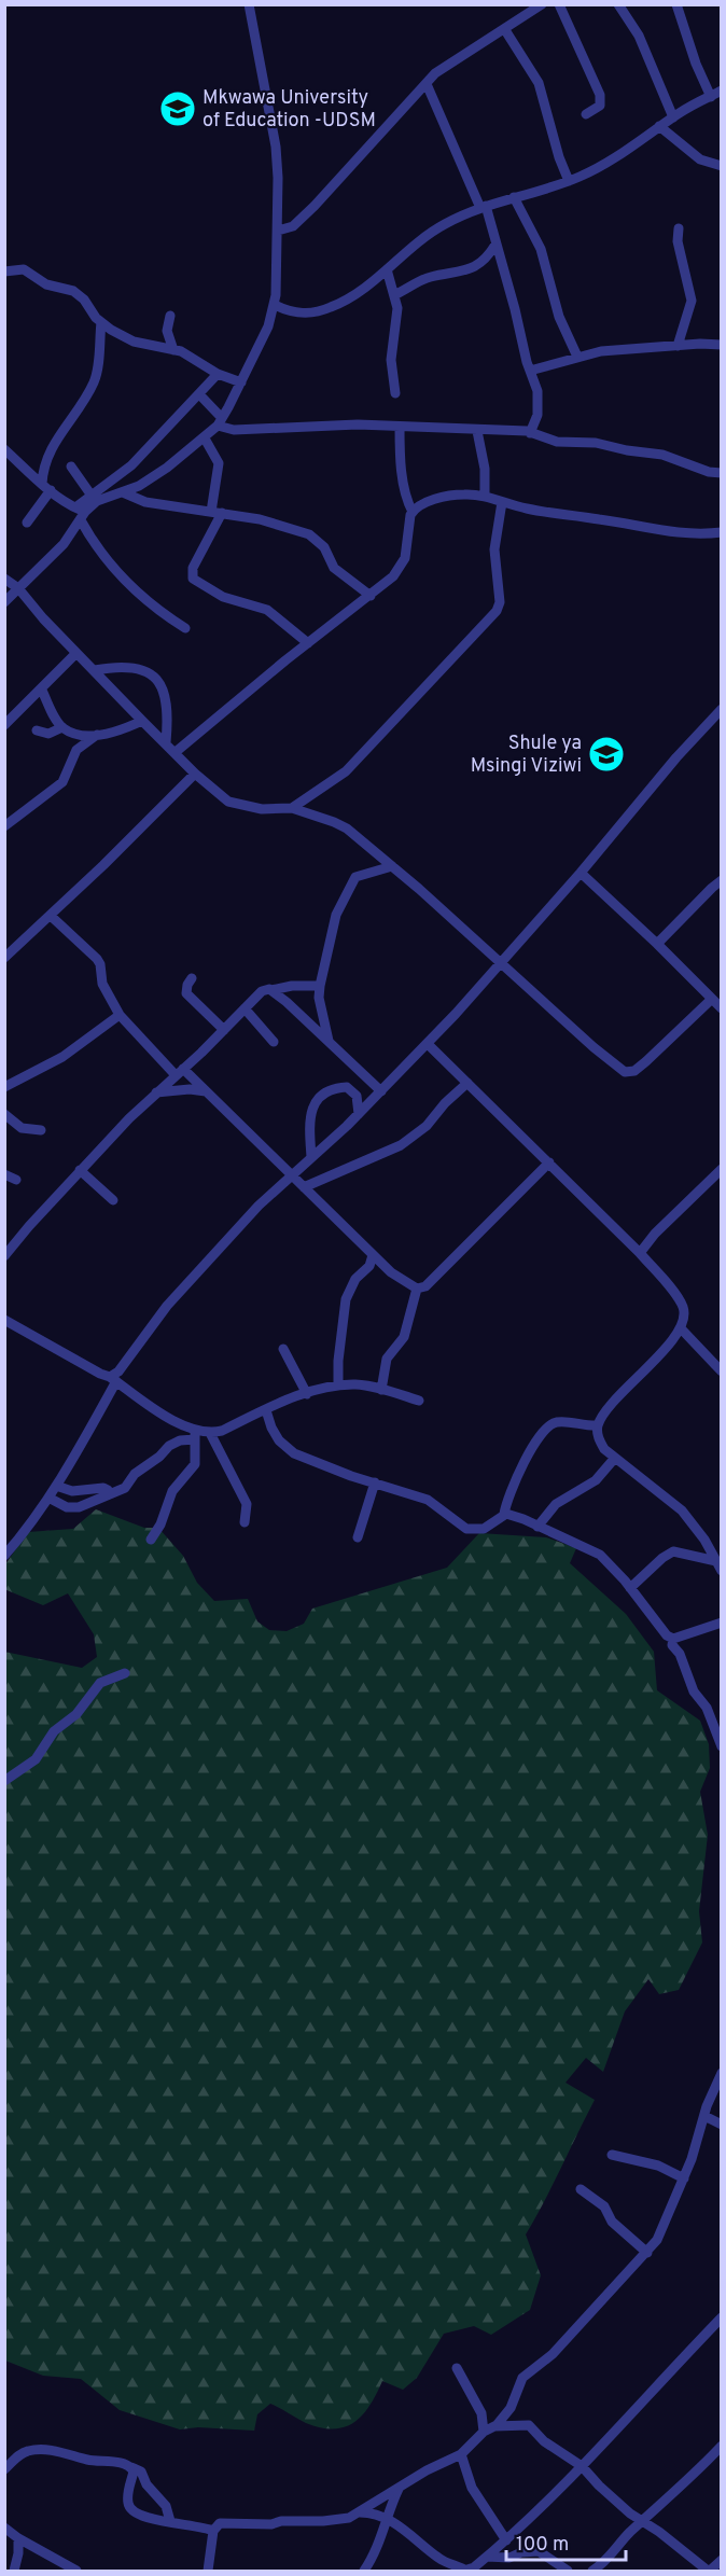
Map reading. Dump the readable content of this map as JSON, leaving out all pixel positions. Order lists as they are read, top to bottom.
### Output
{
  "places": {
    "school or university": ["Mkwawa University of Education -UDSM", "Shule ya Msingi Viziwi"]
  },
  "scale_bar": "100 m"
}
